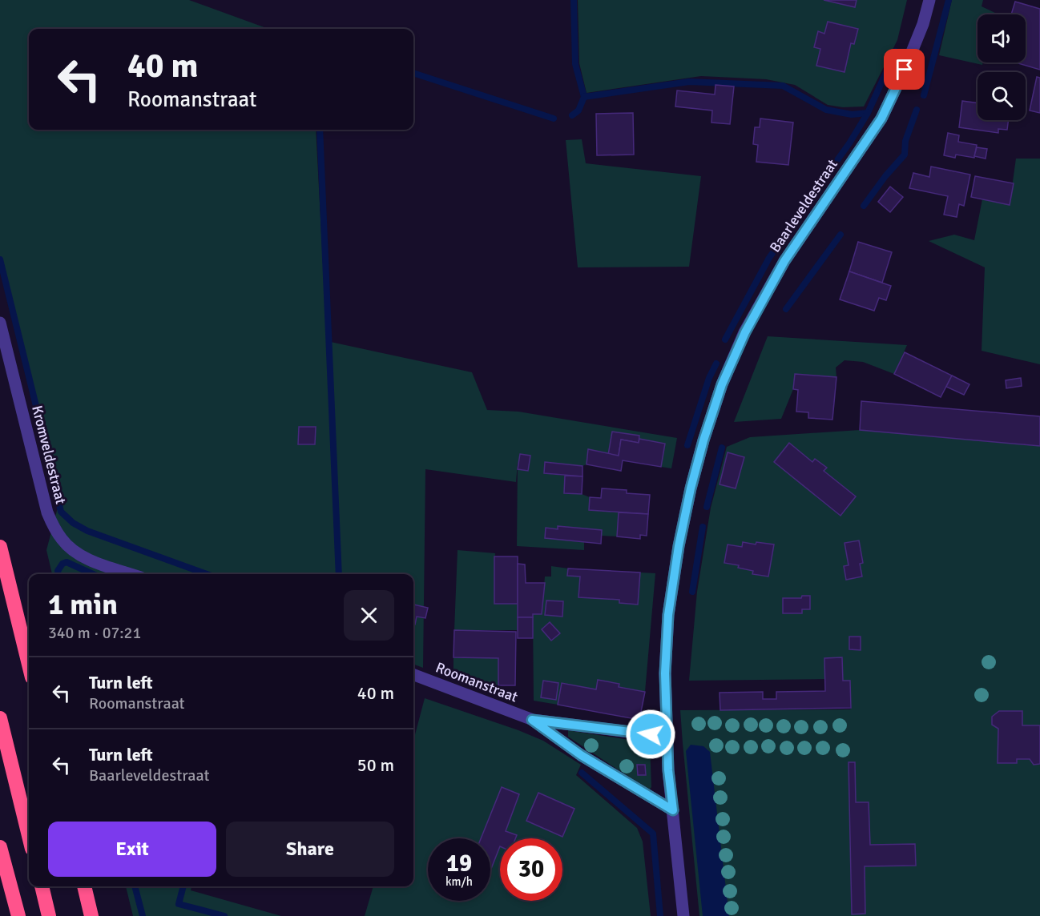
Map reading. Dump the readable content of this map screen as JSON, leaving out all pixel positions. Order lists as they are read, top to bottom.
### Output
{
  "streets": {
    "street": ["Baarleveldestraat", "Kromveldestraat", "Roomanstraat"]
  },
  "crossings": [
    ["Baarleveldestraat", "Roomanstraat"]
  ],
  "page": {
    "turn": ["40 m", "Roomanstraat"],
    "heading": ["1 min", "340 m · 07:21"],
    "list": [
      {
        "name": "Turn left",
        "note": "Roomanstraat",
        "value": "40 m"
      },
      {
        "name": "Turn left",
        "note": "Baarleveldestraat",
        "value": "50 m"
      }
    ],
    "buttons": ["Exit", "Share"],
    "speed": "19 km/h",
    "limit": "30"
  }
}
